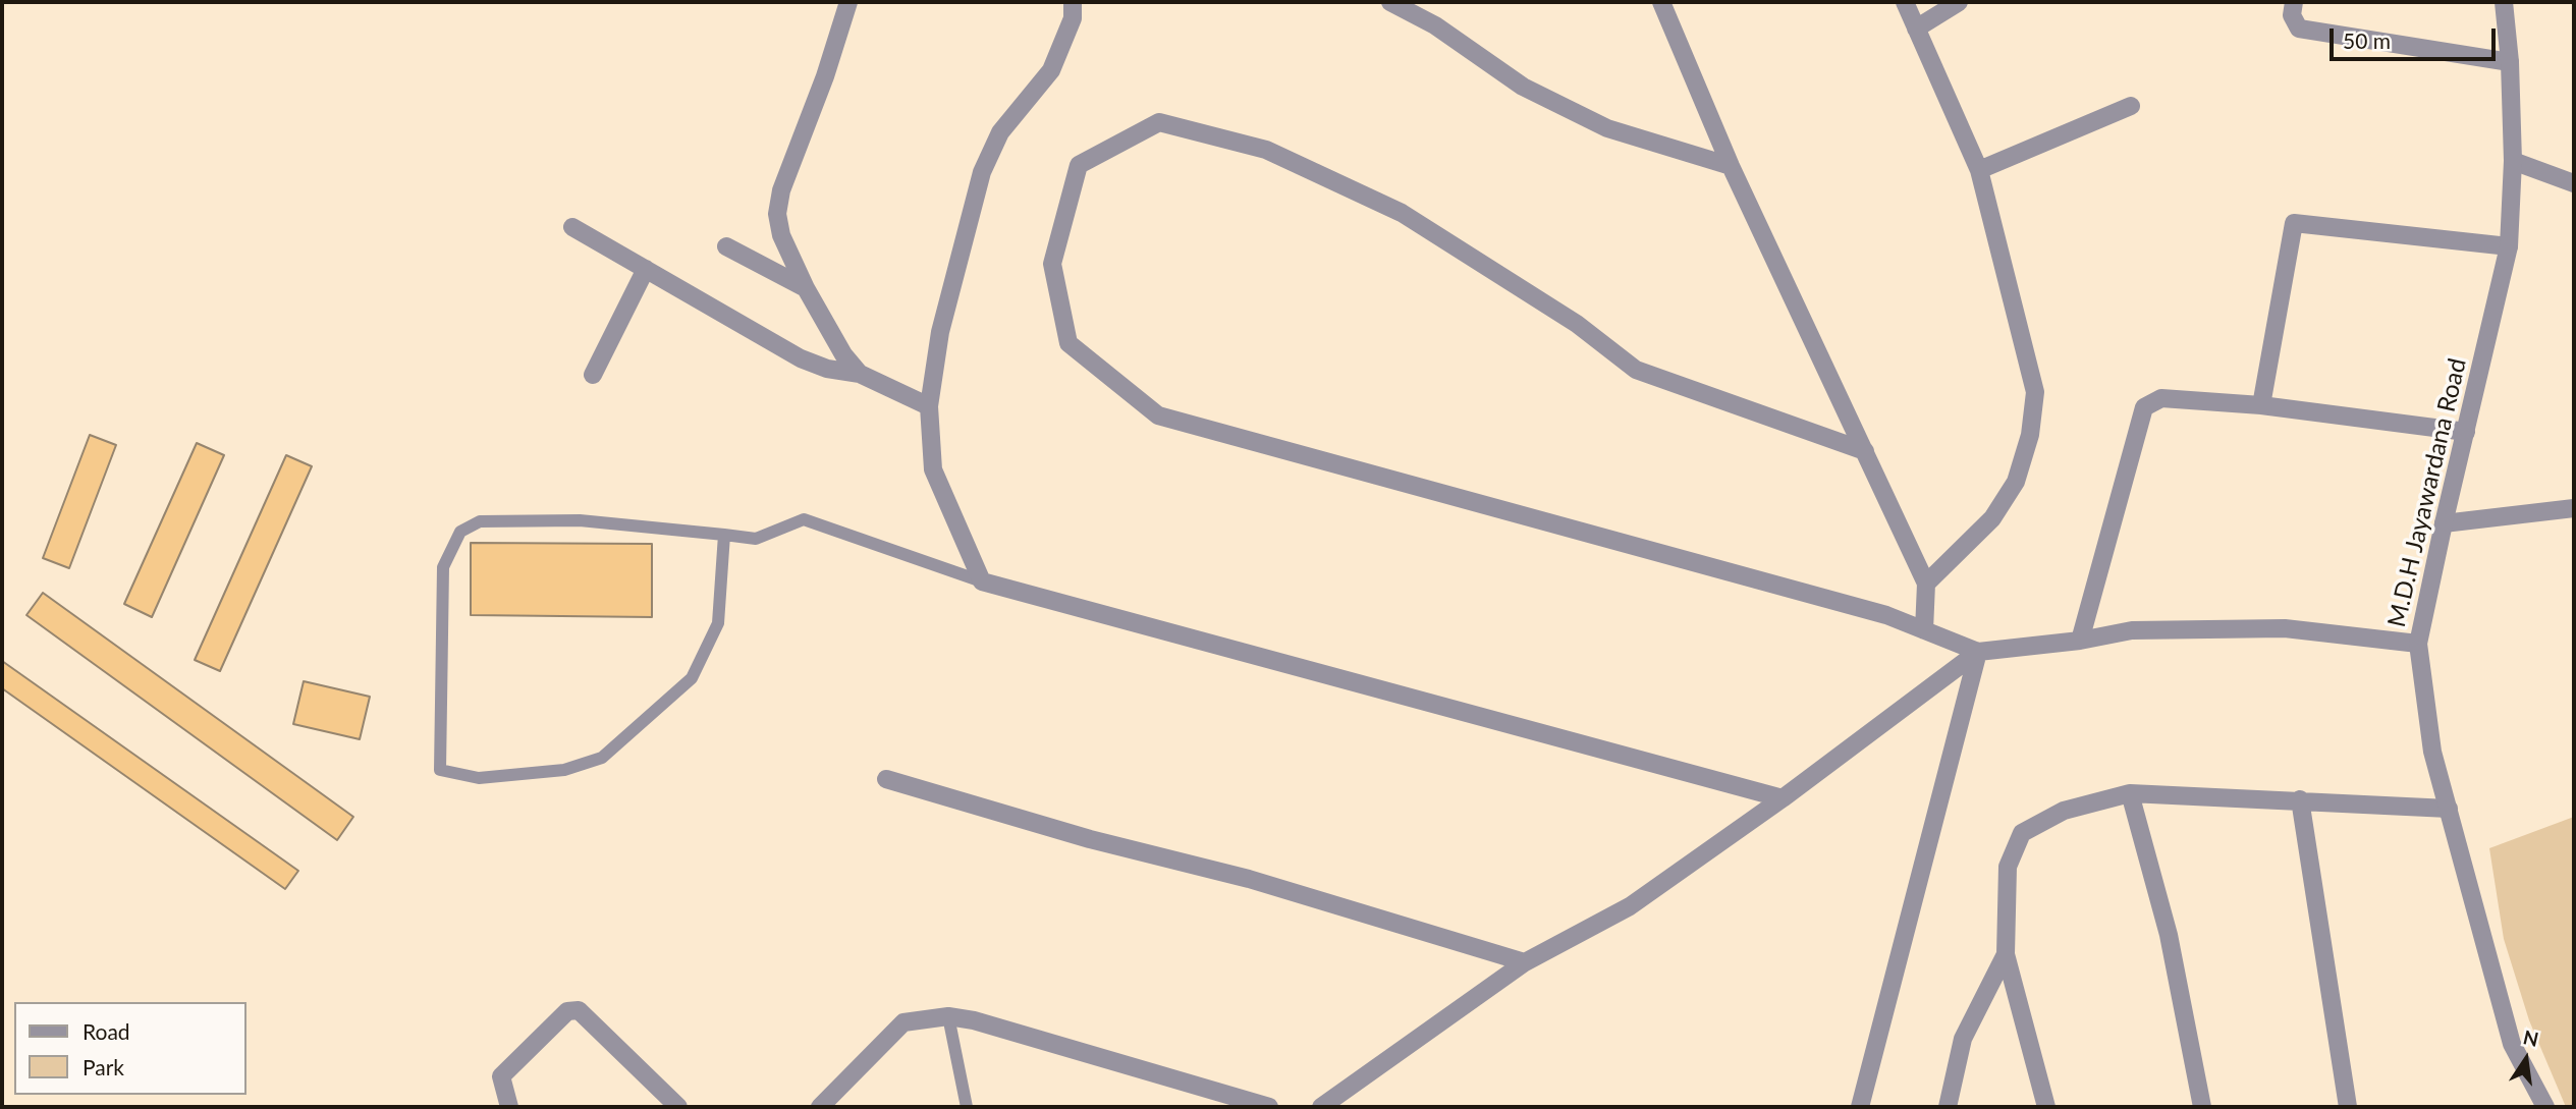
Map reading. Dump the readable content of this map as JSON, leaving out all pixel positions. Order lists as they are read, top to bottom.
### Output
{
  "streets": {
    "street": ["M.D.H Jayawardana Road"]
  },
  "legend": ["Road", "Park"],
  "scale_bar": "50 m",
  "north": "top"
}
